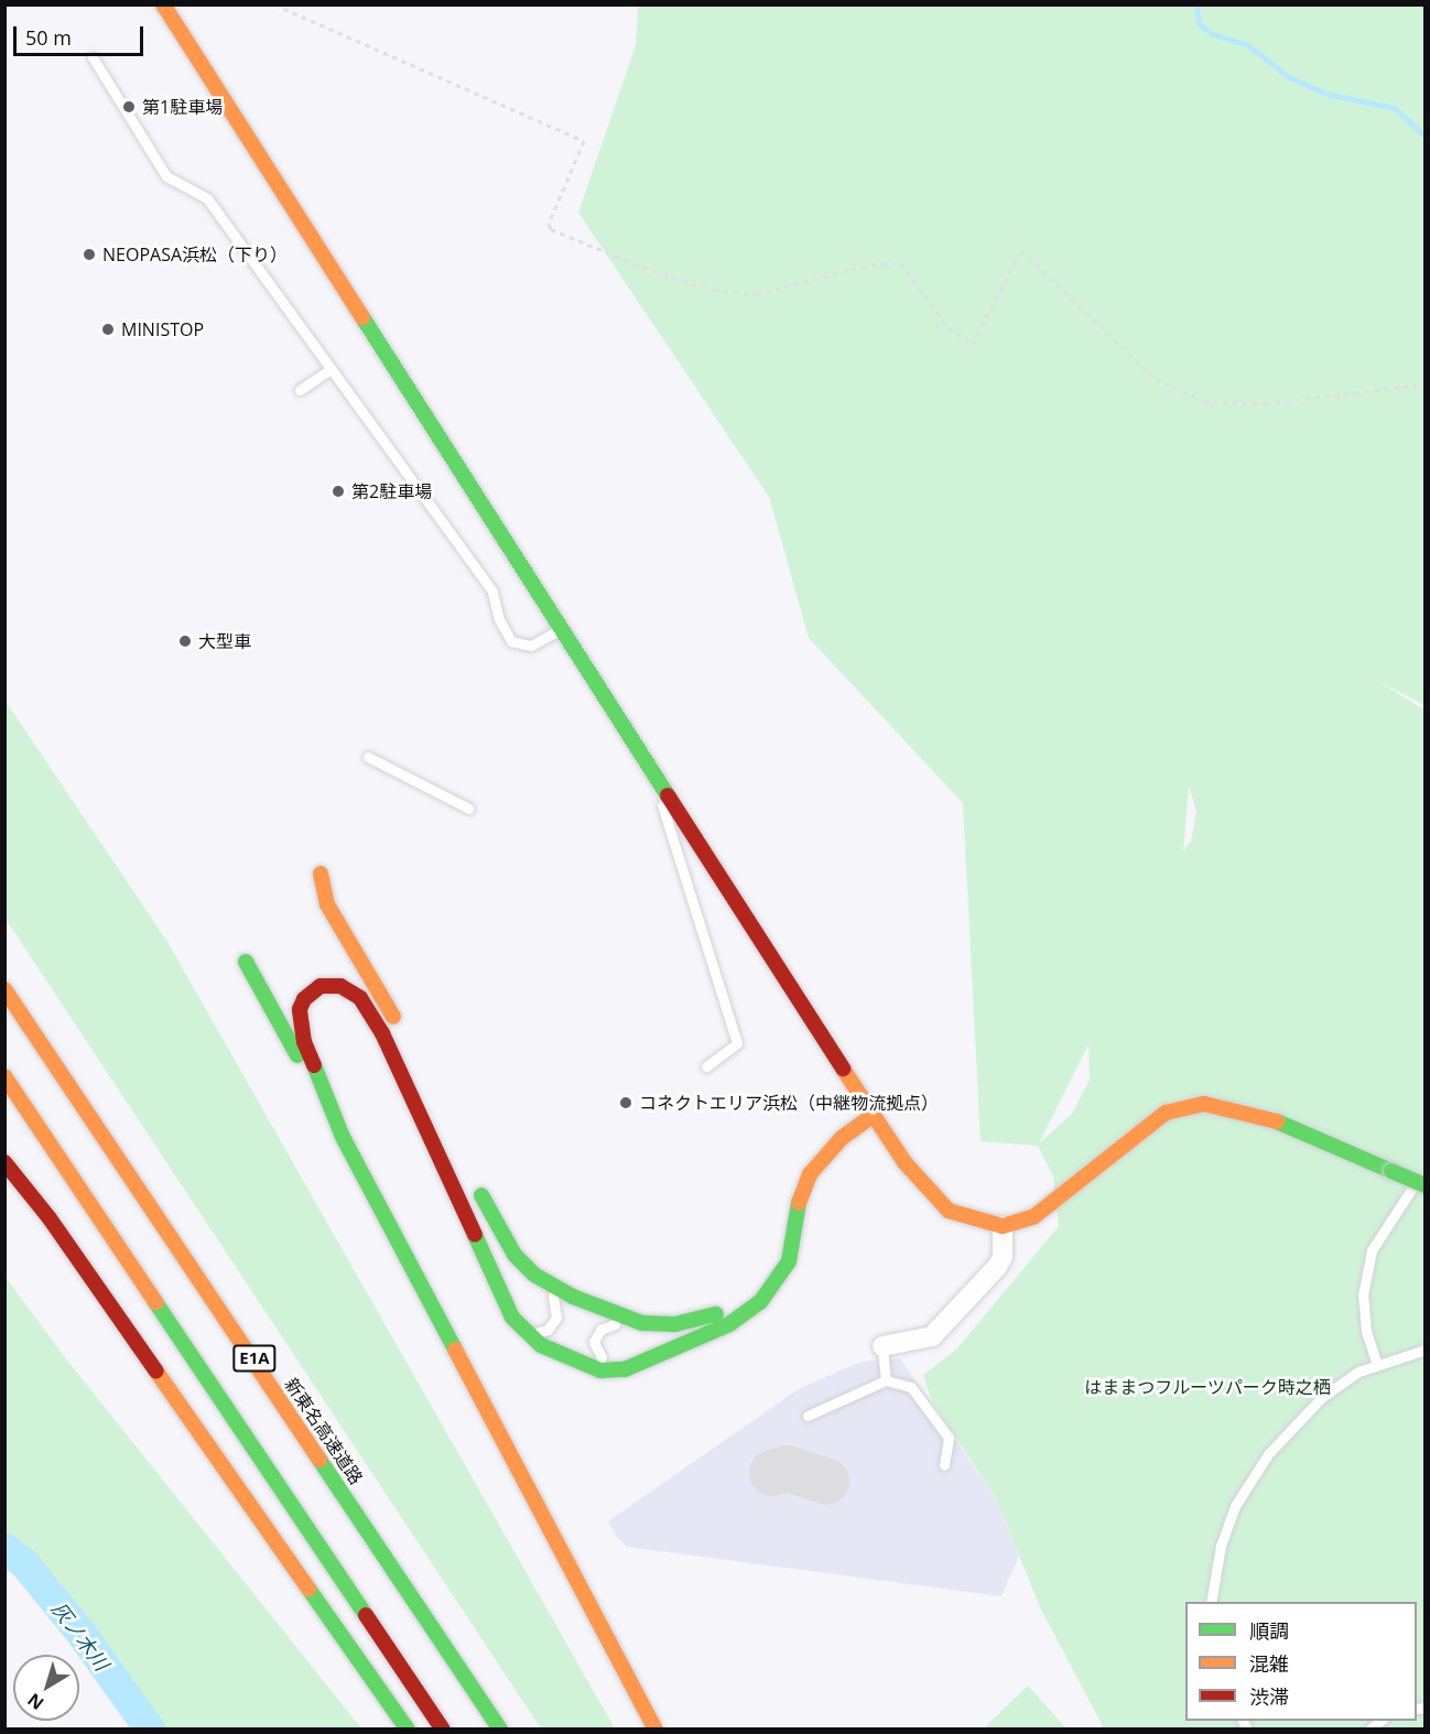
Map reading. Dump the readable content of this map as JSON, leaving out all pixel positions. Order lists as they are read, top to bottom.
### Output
{
  "streets": {
    "main road": ["E1A", "新東名高速道路"]
  },
  "water": ["灰ノ木川"],
  "parks": ["はままつフルーツパーク時之栖"],
  "places": [
    "第1駐車場",
    "NEOPASA浜松（下り）",
    "MINISTOP",
    "第2駐車場",
    "大型車",
    "コネクトエリア浜松（中継物流拠点）"
  ],
  "legend": ["順調", "混雑", "渋滞"],
  "scale_bar": "50 m",
  "north": "bottom left"
}
